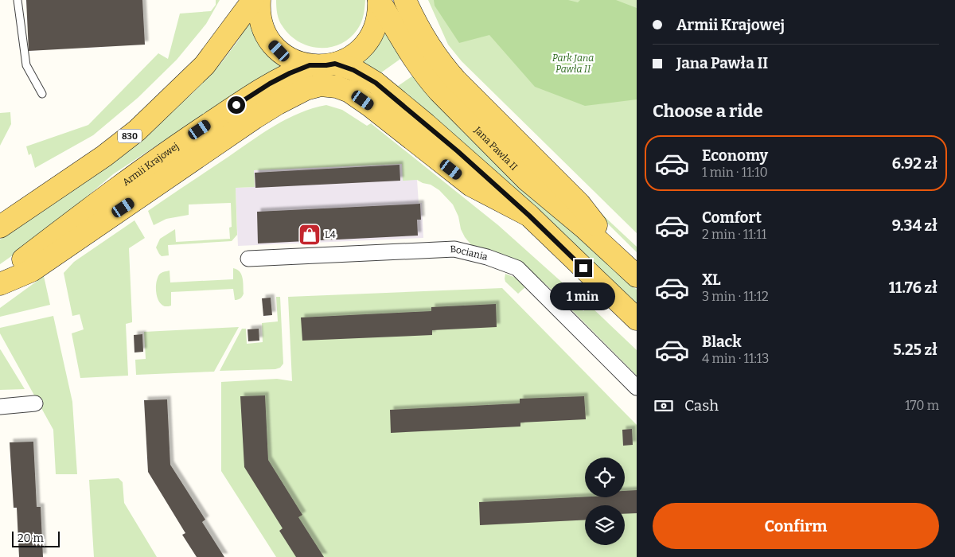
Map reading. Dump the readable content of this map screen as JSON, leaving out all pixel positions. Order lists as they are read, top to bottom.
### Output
{
  "streets": {
    "main road": ["830", "Jana Pawła II", "Armii Krajowej"],
    "street": ["Bociania"]
  },
  "parks": ["Park Jana Pawła II"],
  "places": {
    "shop": ["L4"]
  },
  "scale_bar": "20 m",
  "page": {
    "banner": ["Armii Krajowej", "Jana Pawła II"],
    "heading": "Choose a ride",
    "list": [
      {
        "name": "Economy",
        "note": "1 min · 11:10",
        "value": "6.92 zł"
      },
      {
        "name": "Comfort",
        "note": "2 min · 11:11",
        "value": "9.34 zł"
      },
      {
        "name": "XL",
        "note": "3 min · 11:12",
        "value": "11.76 zł"
      },
      {
        "name": "Black",
        "note": "4 min · 11:13",
        "value": "5.25 zł"
      }
    ],
    "bubble": "1 min",
    "pay": ["Cash", "170 m"],
    "buttons": "Confirm",
    "scale": "20 m"
  }
}
